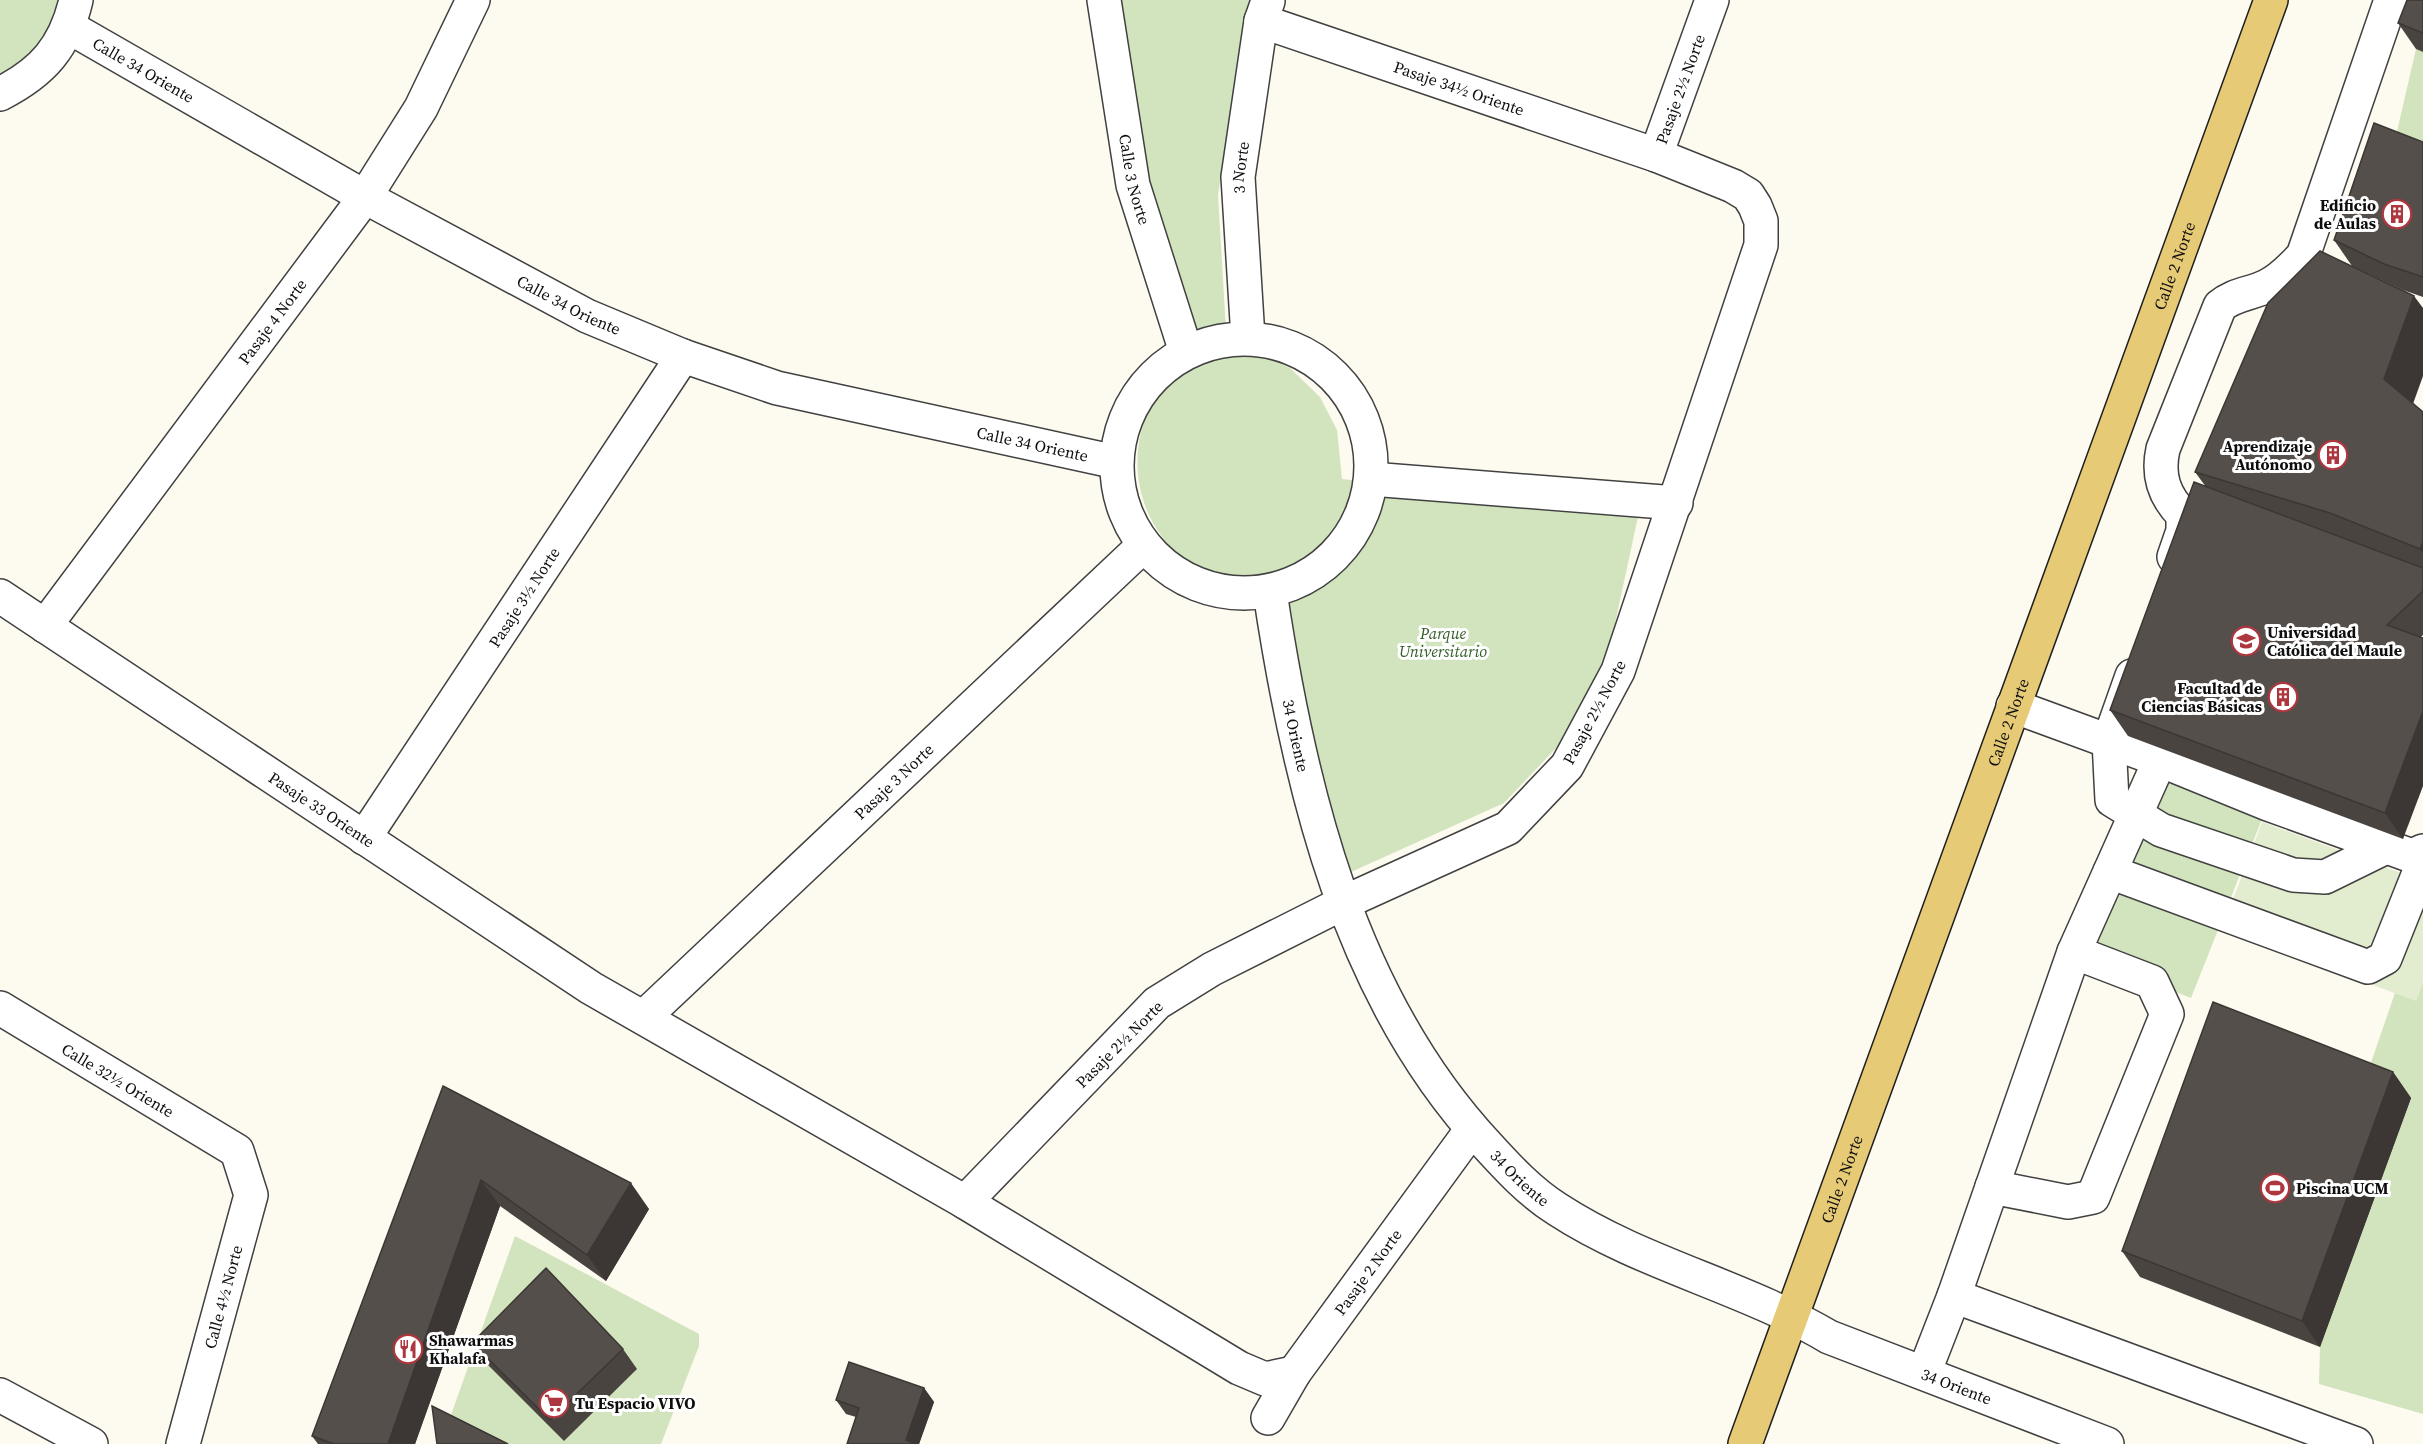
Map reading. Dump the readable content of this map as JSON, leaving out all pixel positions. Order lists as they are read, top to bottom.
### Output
{
  "streets": {
    "main road": ["Calle 2 Norte"],
    "street": [
      "Calle 34 Oriente",
      "Pasaje 34½ Oriente",
      "Pasaje 2½ Norte",
      "3 Norte",
      "Calle 3 Norte",
      "Pasaje 4 Norte",
      "Pasaje 3½ Norte",
      "34 Oriente",
      "Pasaje 3 Norte",
      "Pasaje 33 Oriente",
      "Calle 32½ Oriente",
      "Pasaje 2 Norte",
      "Calle 4½ Norte"
    ]
  },
  "crossings": [
    ["Calle 34 Oriente", "Pasaje 4 Norte"],
    ["Calle 34 Oriente", "Pasaje 3½ Norte"],
    ["Pasaje 34½ Oriente", "Pasaje 2½ Norte"],
    ["Pasaje 34½ Oriente", "3 Norte"],
    ["Pasaje 2½ Norte", "34 Oriente"],
    ["Pasaje 2½ Norte", "Pasaje 33 Oriente"],
    ["Calle 2 Norte", "34 Oriente"],
    ["Pasaje 4 Norte", "Pasaje 33 Oriente"],
    ["Pasaje 3½ Norte", "Pasaje 33 Oriente"],
    ["34 Oriente", "Pasaje 2 Norte"],
    ["Pasaje 3 Norte", "Pasaje 33 Oriente"],
    ["Pasaje 33 Oriente", "Pasaje 2 Norte"],
    ["Calle 32½ Oriente", "Calle 4½ Norte"]
  ],
  "parks": ["Parque Universitario"],
  "places": {
    "building": ["Edificio de Aulas", "Aprendizaje Autónomo", "Facultad de Ciencias Básicas"],
    "school or university": ["Universidad Católica del Maule"],
    "sports": ["Piscina UCM"],
    "restaurant": ["Shawarmas Khalafa"],
    "supermarket": ["Tu Espacio VIVO"]
  }
}
